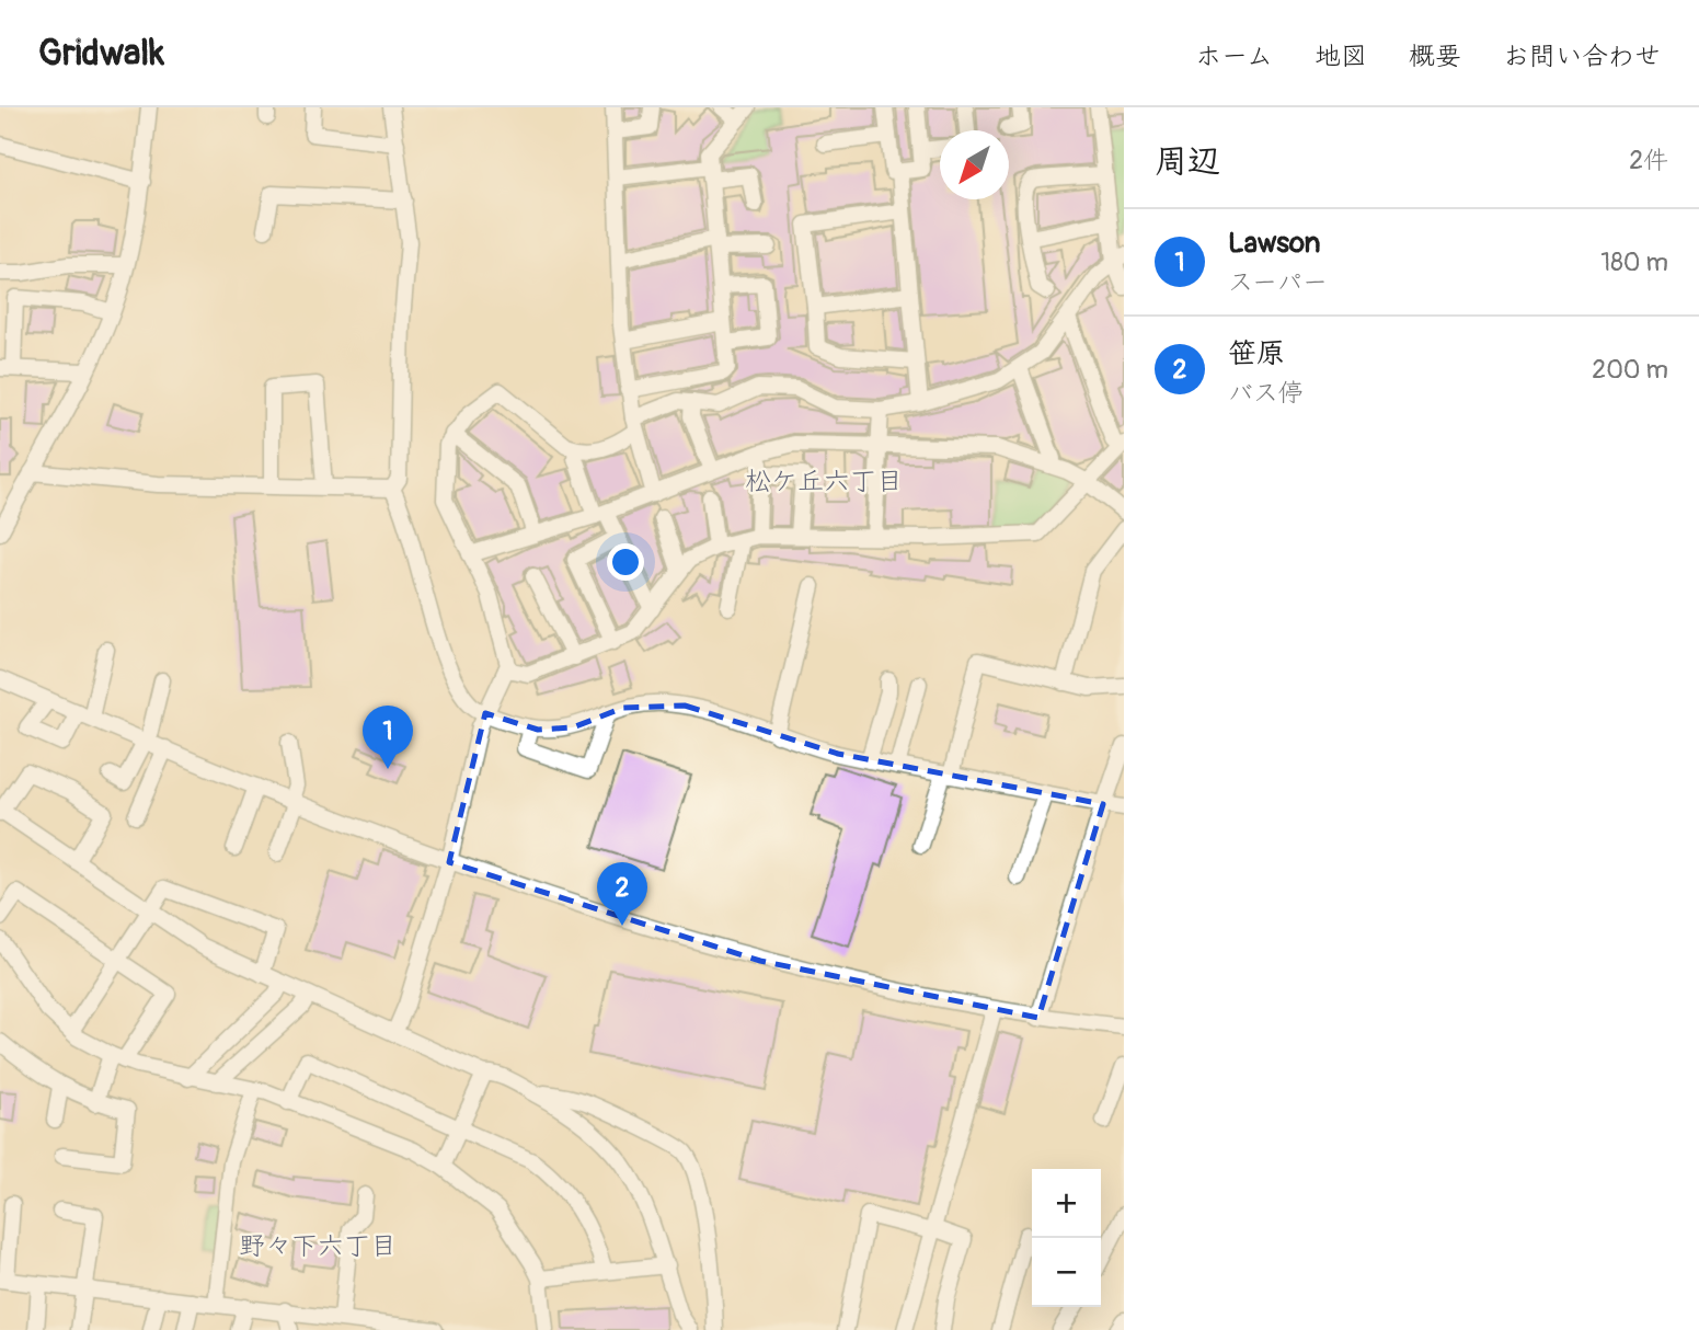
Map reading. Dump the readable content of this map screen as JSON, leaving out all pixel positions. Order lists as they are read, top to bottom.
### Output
{
  "districts": ["松ケ丘六丁目", "野々下六丁目"],
  "north": "bottom left",
  "page": {
    "header": "Gridwalk",
    "nav": [
      "ホーム",
      "地図",
      "概要",
      "お問い合わせ"
    ],
    "heading": ["周辺", "2件"],
    "list": [
      {
        "mark": "1",
        "name": "Lawson",
        "note": "スーパー",
        "value": "180 m"
      },
      {
        "mark": "2",
        "name": "笹原",
        "note": "バス停",
        "value": "200 m"
      }
    ],
    "pins": ["1", "2"],
    "map_buttons": ["+", "−"]
  }
}
